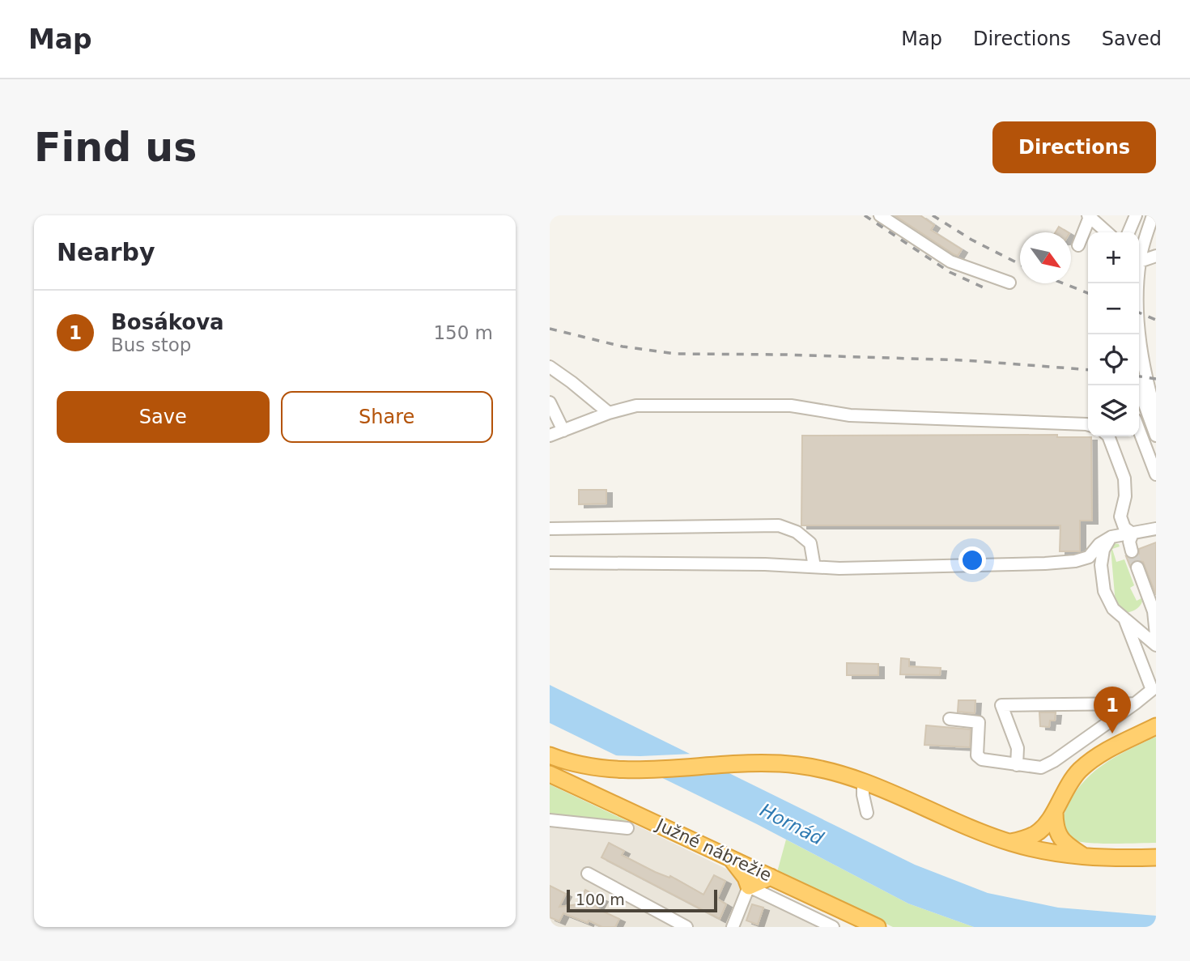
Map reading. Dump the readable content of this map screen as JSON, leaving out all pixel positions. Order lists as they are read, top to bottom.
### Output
{
  "streets": {
    "highway": ["Južné nábrežie"]
  },
  "water": ["Hornád"],
  "scale_bar": "100 m",
  "north": "bottom right",
  "page": {
    "header": "Map",
    "nav": ["Map", "Directions", "Saved"],
    "buttons": [
      "Directions",
      ["Save", "Share"]
    ],
    "title": "Find us",
    "heading": "Nearby",
    "map_buttons": ["+", "−"],
    "list": [
      {
        "mark": "1",
        "name": "Bosákova",
        "note": "Bus stop",
        "value": "150 m"
      }
    ],
    "pins": "1",
    "scale": "100 m"
  }
}
